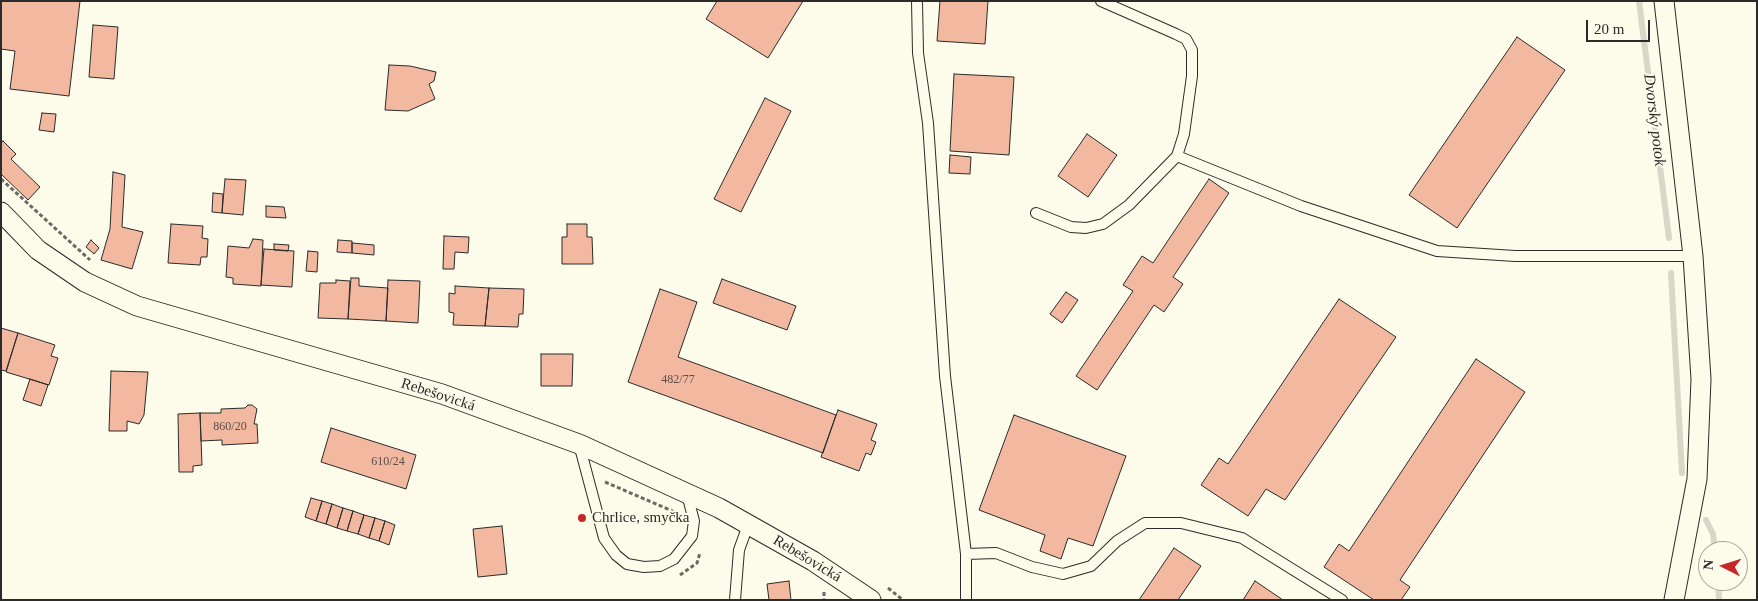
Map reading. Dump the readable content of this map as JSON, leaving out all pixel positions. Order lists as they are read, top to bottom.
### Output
{
  "streets": {
    "street": ["Rebešovická"]
  },
  "water": ["Dvorský potok"],
  "places": ["Chrlice, smyčka"],
  "house_numbers": ["482/77", "860/20", "610/24"],
  "scale_bar": "20 m",
  "north": "left"
}
